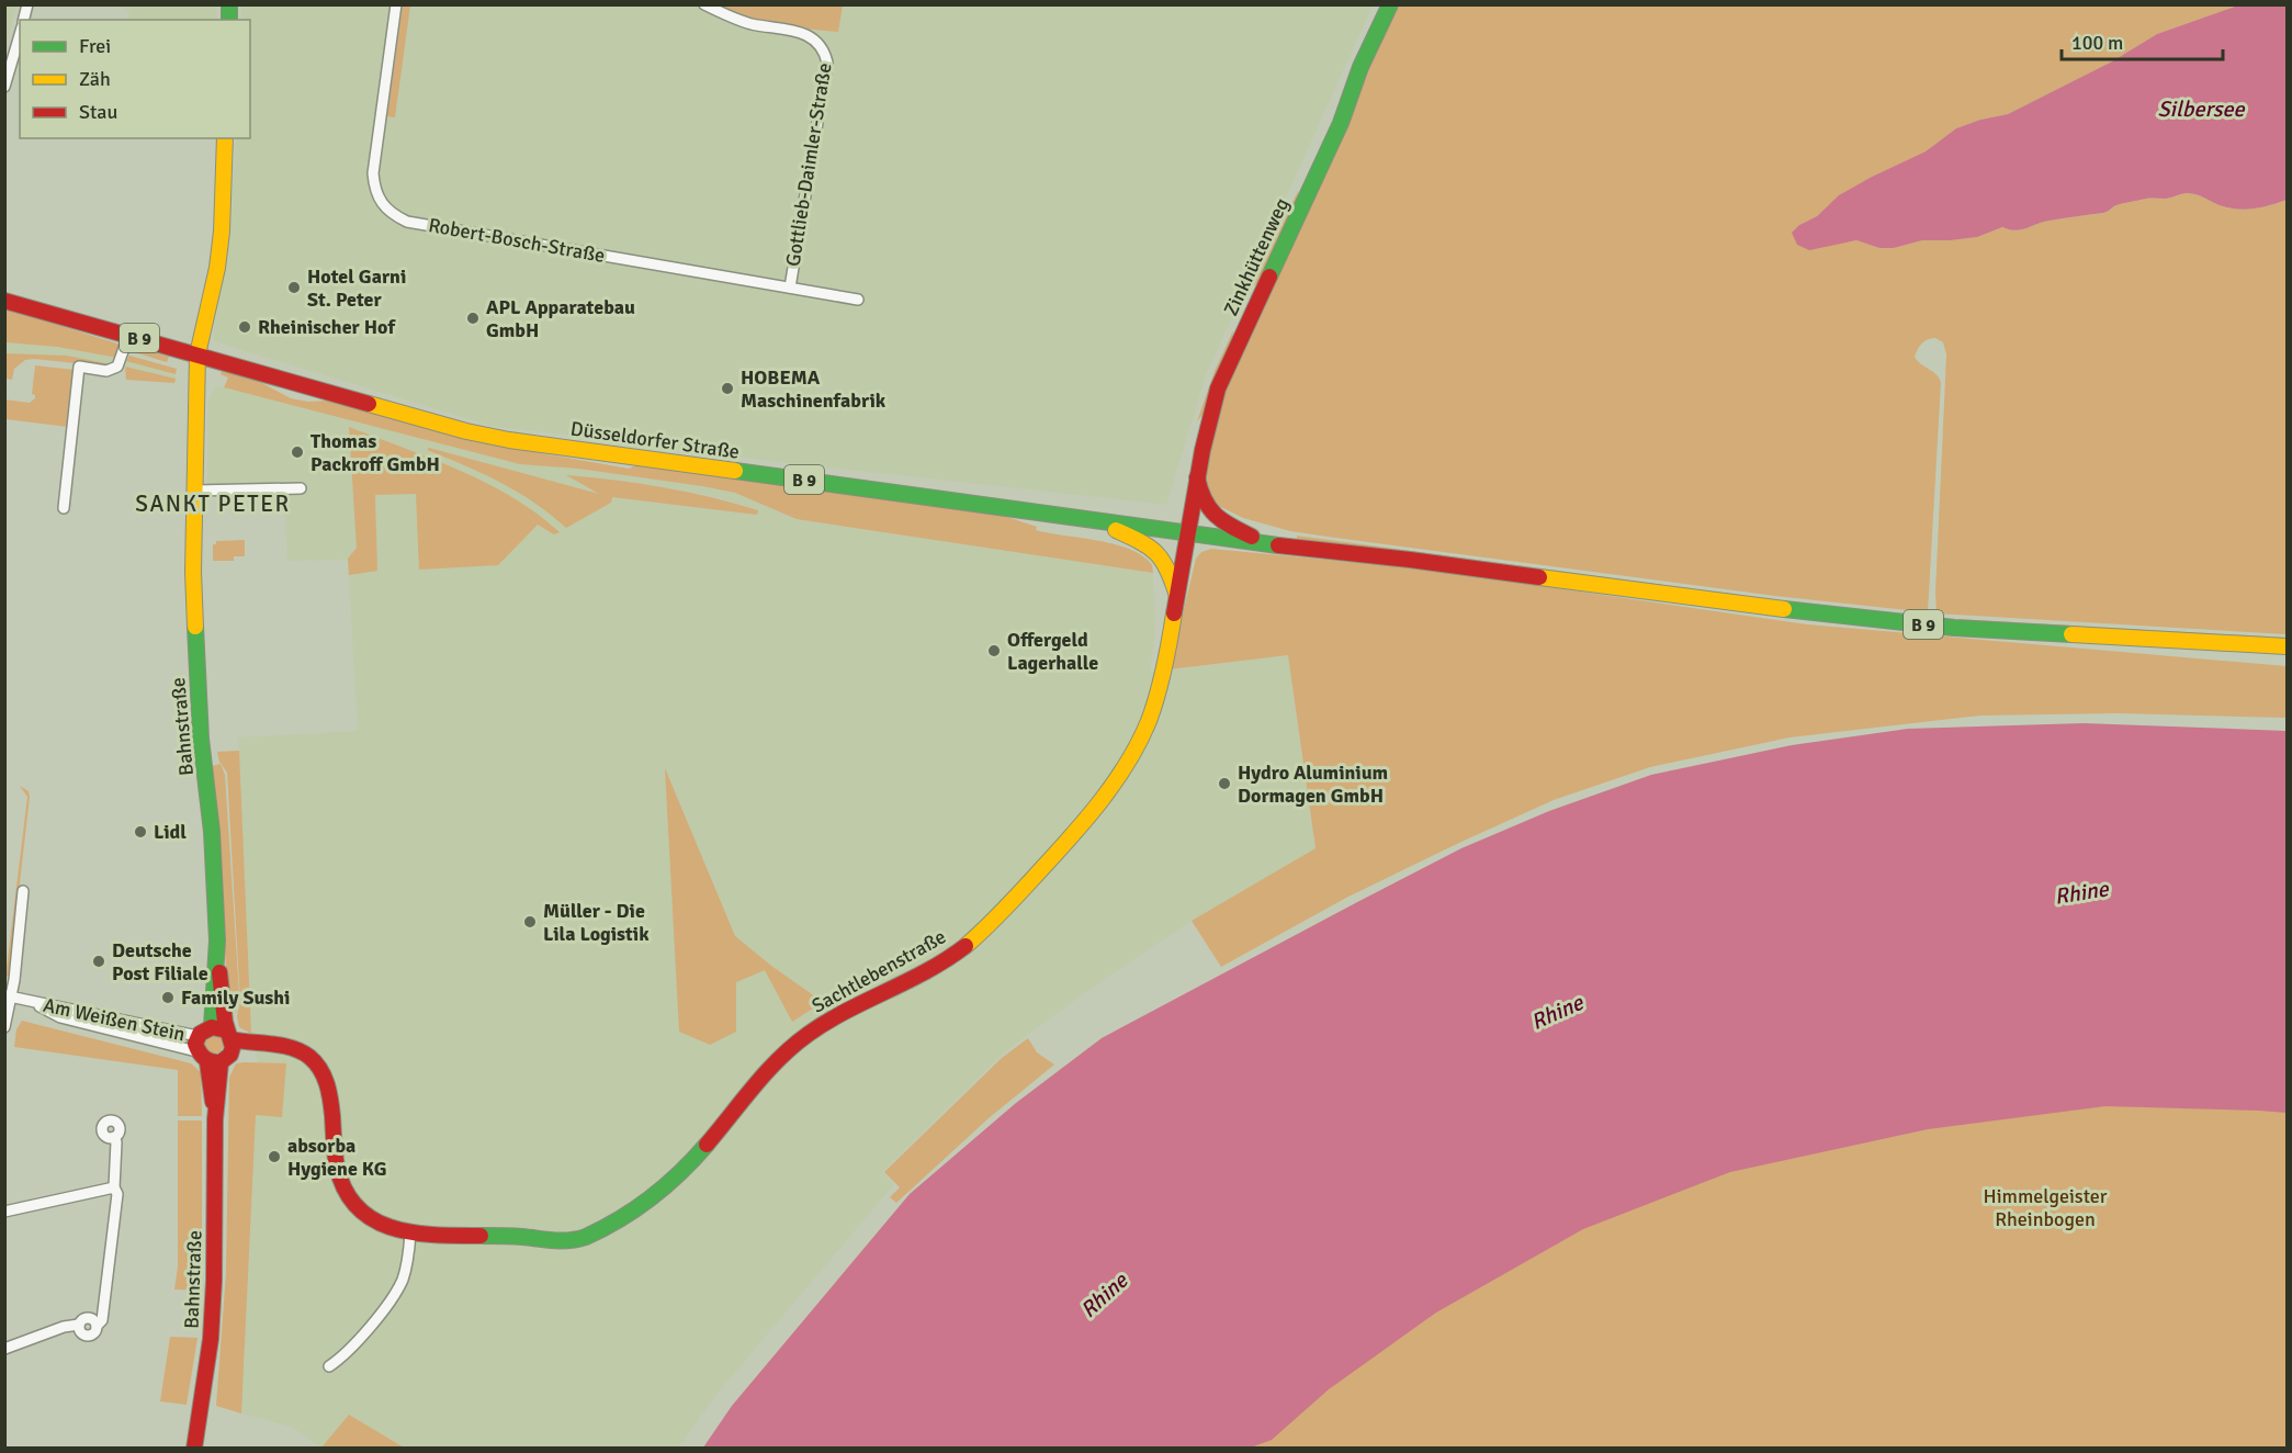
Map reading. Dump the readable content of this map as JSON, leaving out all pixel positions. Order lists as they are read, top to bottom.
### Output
{
  "streets": {
    "street": [
      "Gottlieb-Daimler-Straße",
      "Robert-Bosch-Straße",
      "Zinkhüttenweg",
      "B 9",
      "Düsseldorfer Straße",
      "Bahnstraße",
      "Sachtlebenstraße",
      "Am Weißen Stein"
    ]
  },
  "crossings": [
    ["Gottlieb-Daimler-Straße", "Robert-Bosch-Straße"],
    ["Zinkhüttenweg", "B 9"],
    ["Zinkhüttenweg", "Düsseldorfer Straße"],
    ["Zinkhüttenweg", "Sachtlebenstraße"],
    ["B 9", "Düsseldorfer Straße"],
    ["B 9", "Sachtlebenstraße"],
    ["Düsseldorfer Straße", "Bahnstraße"],
    ["Düsseldorfer Straße", "Sachtlebenstraße"],
    ["Bahnstraße", "Sachtlebenstraße"],
    ["Bahnstraße", "Am Weißen Stein"],
    ["Sachtlebenstraße", "Am Weißen Stein"]
  ],
  "districts": ["SANKT PETER"],
  "water": ["Silbersee", "Rhine"],
  "parks": ["Himmelgeister Rheinbogen"],
  "places": [
    "Hotel Garni St. Peter",
    "APL Apparatebau GmbH",
    "Rheinischer Hof",
    "HOBEMA Maschinenfabrik",
    "Thomas Packroff GmbH",
    "Offergeld Lagerhalle",
    "Hydro Aluminium Dormagen GmbH",
    "Lidl",
    "Müller - Die Lila Logistik",
    "Deutsche Post Filiale",
    "Family Sushi",
    "absorba Hygiene KG"
  ],
  "legend": ["Frei", "Zäh", "Stau"],
  "scale_bar": "100 m"
}
